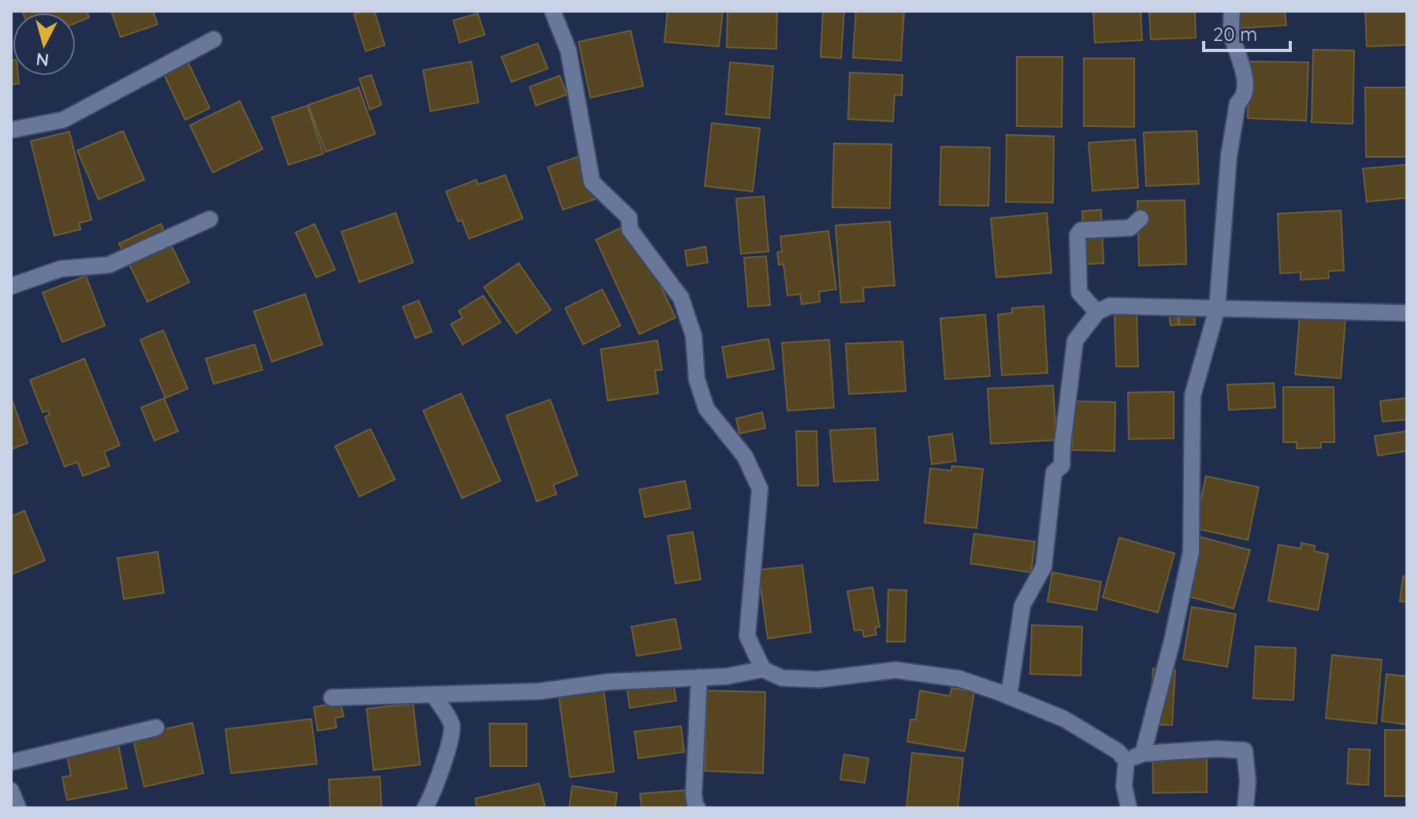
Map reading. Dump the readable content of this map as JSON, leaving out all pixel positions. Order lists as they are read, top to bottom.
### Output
{
  "scale_bar": "20 m",
  "north": "bottom"
}
